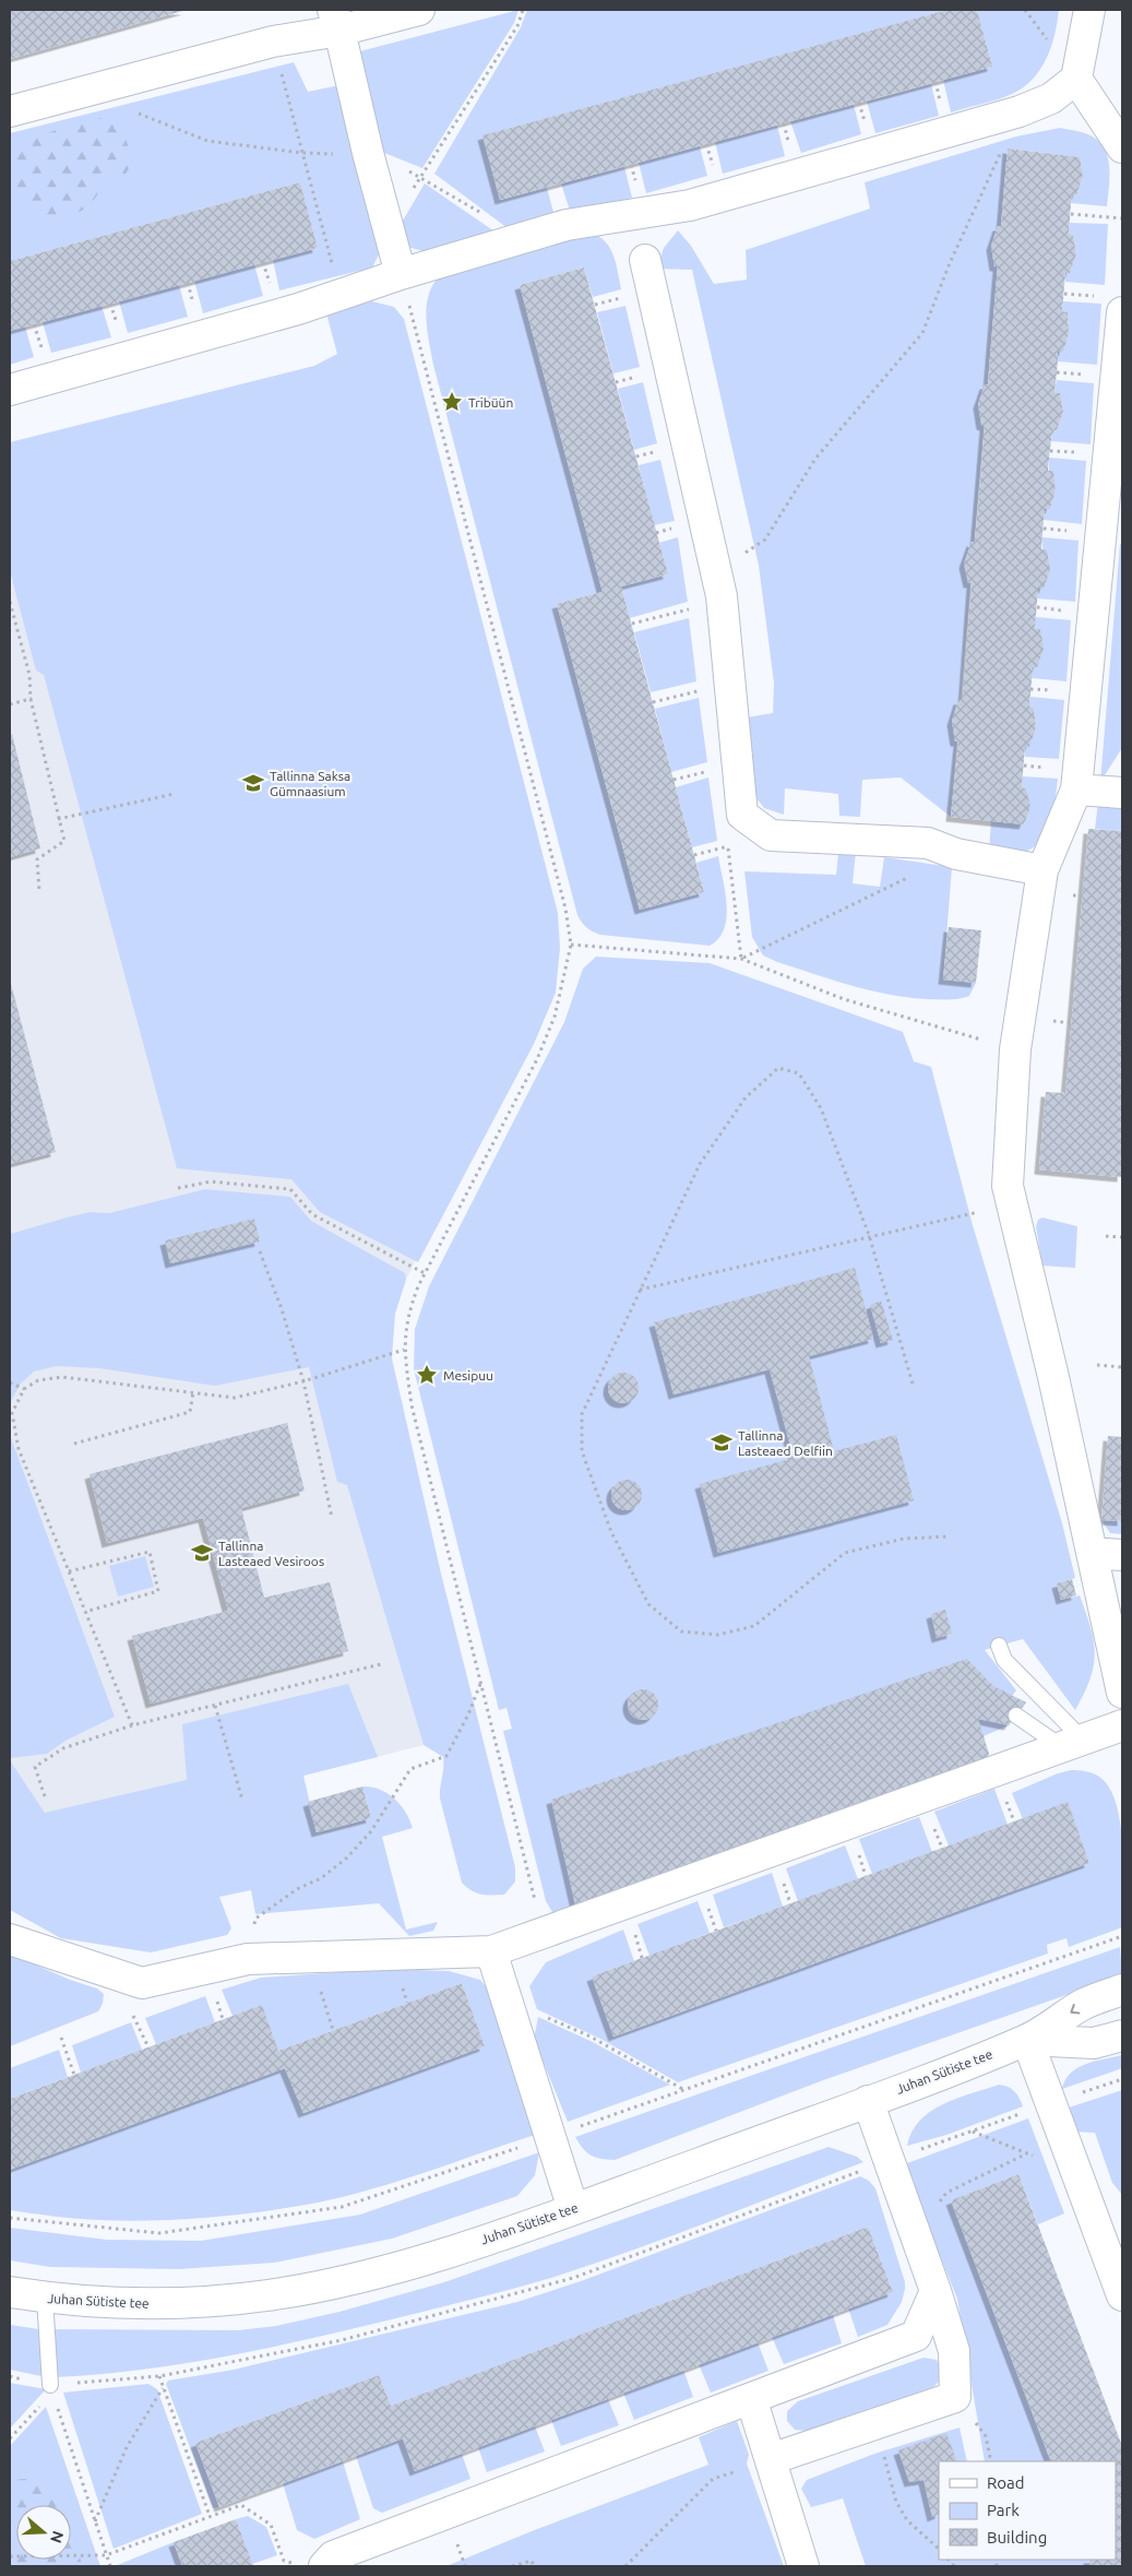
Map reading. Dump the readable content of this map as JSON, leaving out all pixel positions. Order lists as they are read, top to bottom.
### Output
{
  "streets": {
    "street": ["Juhan Sütiste tee"]
  },
  "places": {
    "place": ["Tribüün", "Mesipuu"],
    "school or university": ["Tallinna Saksa Gümnaasium", "Tallinna Lasteaed Delfiin", "Tallinna Lasteaed Vesiroos"]
  },
  "legend": ["Road", "Park", "Building"],
  "north": "right"
}
